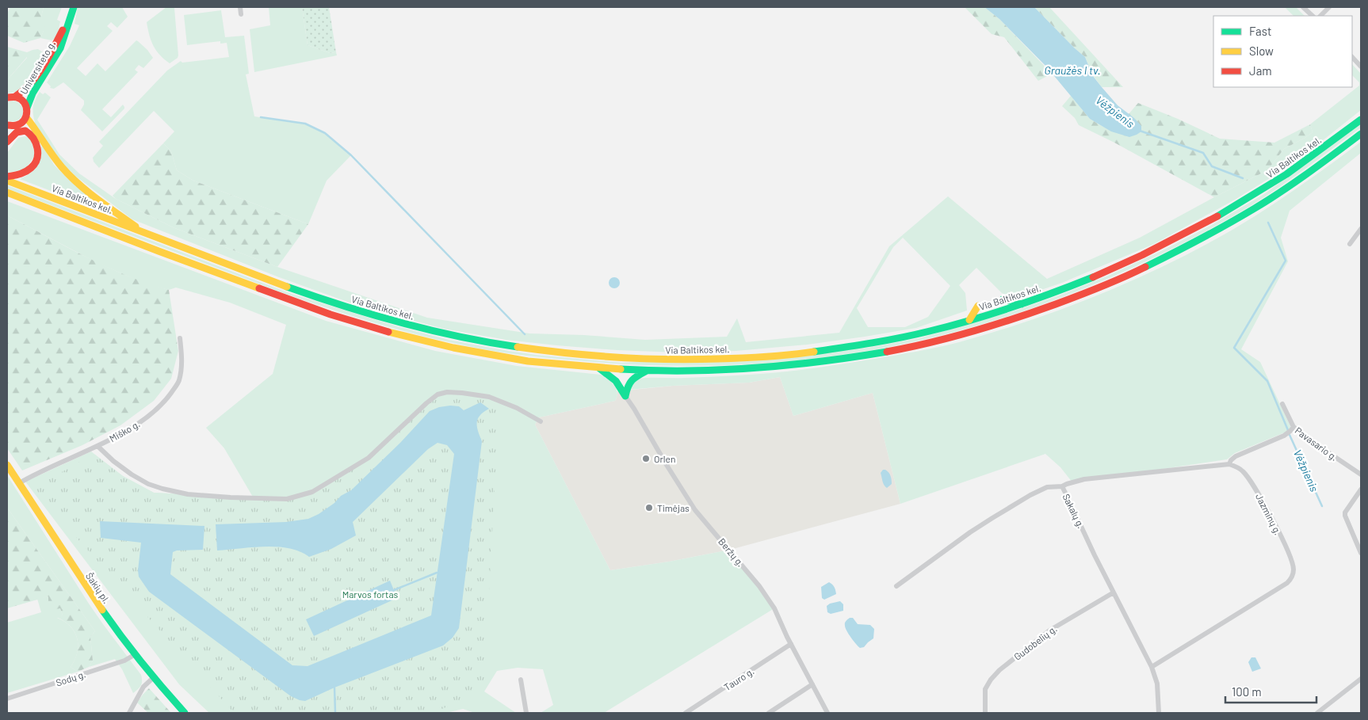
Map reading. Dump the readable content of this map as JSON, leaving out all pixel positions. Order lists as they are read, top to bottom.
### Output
{
  "streets": {
    "main road": ["Universiteto g.", "Via Baltikos kel.", "Šakių pl."],
    "street": [
      "Miško g.",
      "Pavasario g.",
      "Sakalų g.",
      "Jazminų g.",
      "Beržų g.",
      "Gudobelių g.",
      "Sodų g.",
      "Tauro g."
    ]
  },
  "crossings": [
    ["Miško g.", "Šakių pl."],
    ["Sakalų g.", "Jazminų g."],
    ["Sakalų g.", "Gudobelių g."],
    ["Beržų g.", "Tauro g."],
    ["Šakių pl.", "Sodų g."]
  ],
  "water": ["Graužės I tv.", "Vėžpienis"],
  "parks": ["Marvos fortas"],
  "places": ["Orlen", "Timėjas"],
  "legend": ["Fast", "Slow", "Jam"],
  "scale_bar": "100 m"
}
